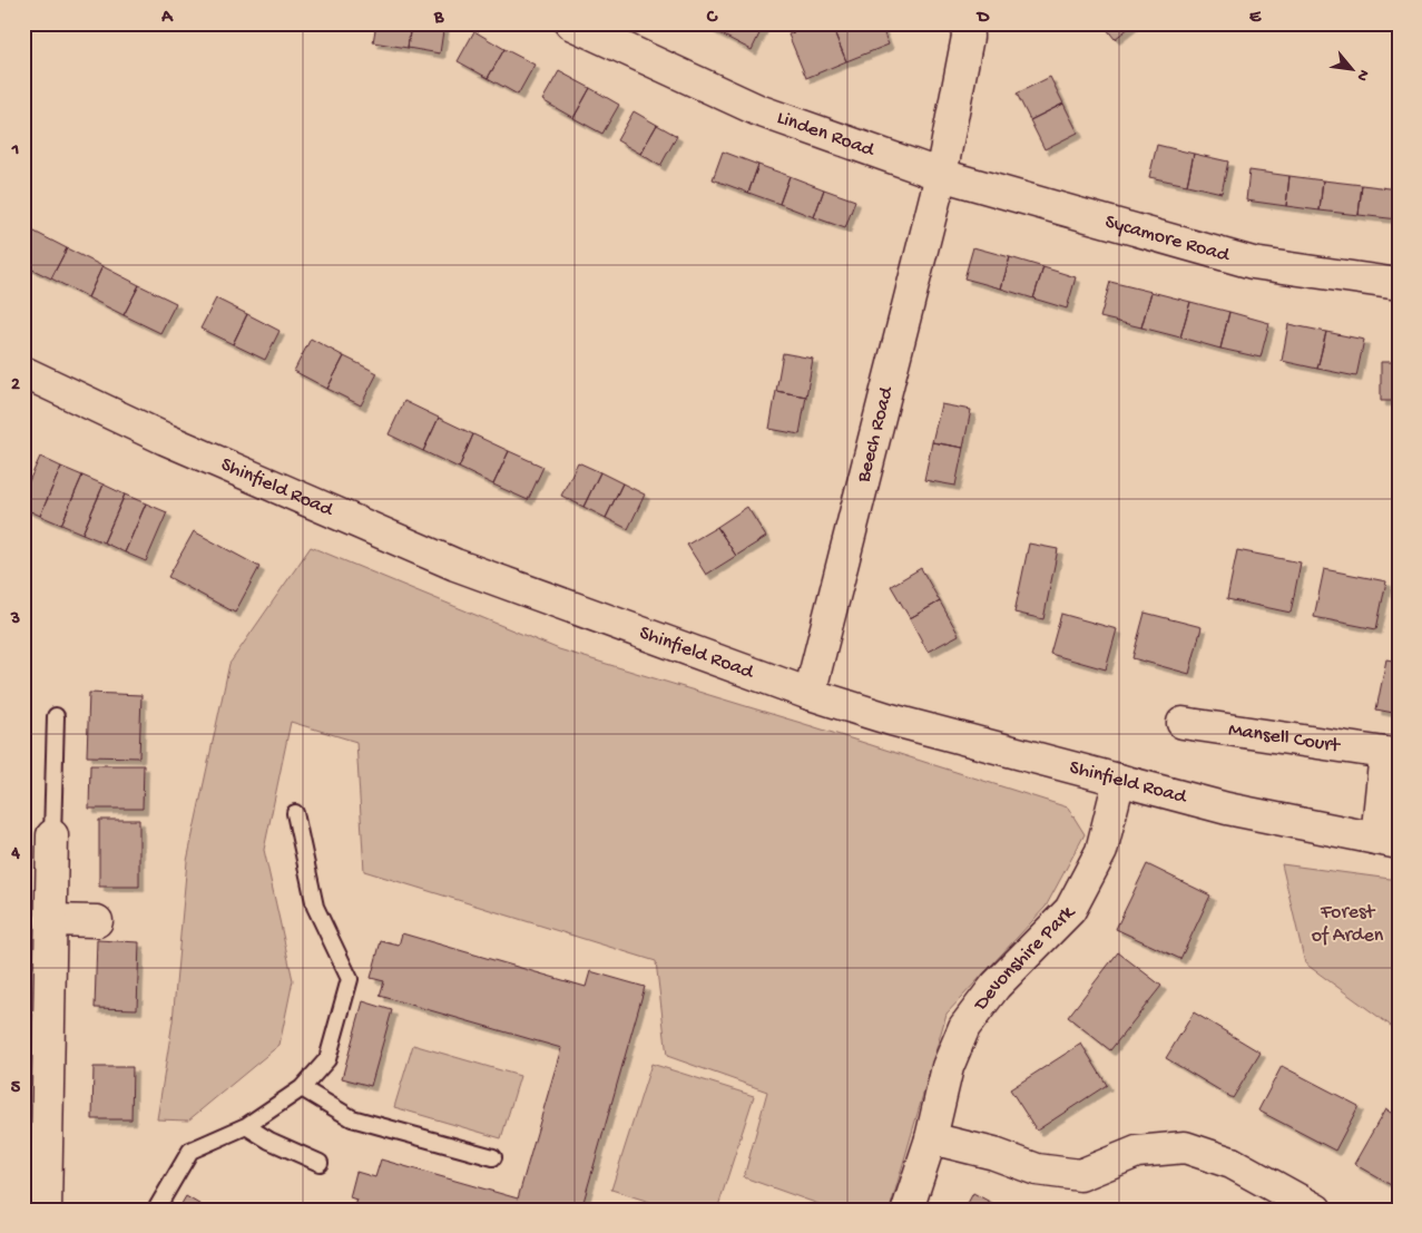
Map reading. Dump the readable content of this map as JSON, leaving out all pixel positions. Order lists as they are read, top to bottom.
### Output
{
  "streets": {
    "street": [
      "Linden Road",
      "Sycamore Road",
      "Beech Road",
      "Shinfield Road",
      "Mansell Court",
      "Devonshire Park"
    ]
  },
  "crossings": [
    ["Linden Road", "Sycamore Road"],
    ["Linden Road", "Beech Road"],
    ["Sycamore Road", "Beech Road"],
    ["Beech Road", "Shinfield Road"],
    ["Shinfield Road", "Mansell Court"],
    ["Shinfield Road", "Devonshire Park"]
  ],
  "parks": ["Forest of Arden"],
  "north": "bottom right",
  "grid": {
    "columns": [
      "A",
      "B",
      "C",
      "D",
      "E"
    ],
    "rows": [
      "1",
      "2",
      "3",
      "4",
      "5"
    ]
  }
}
